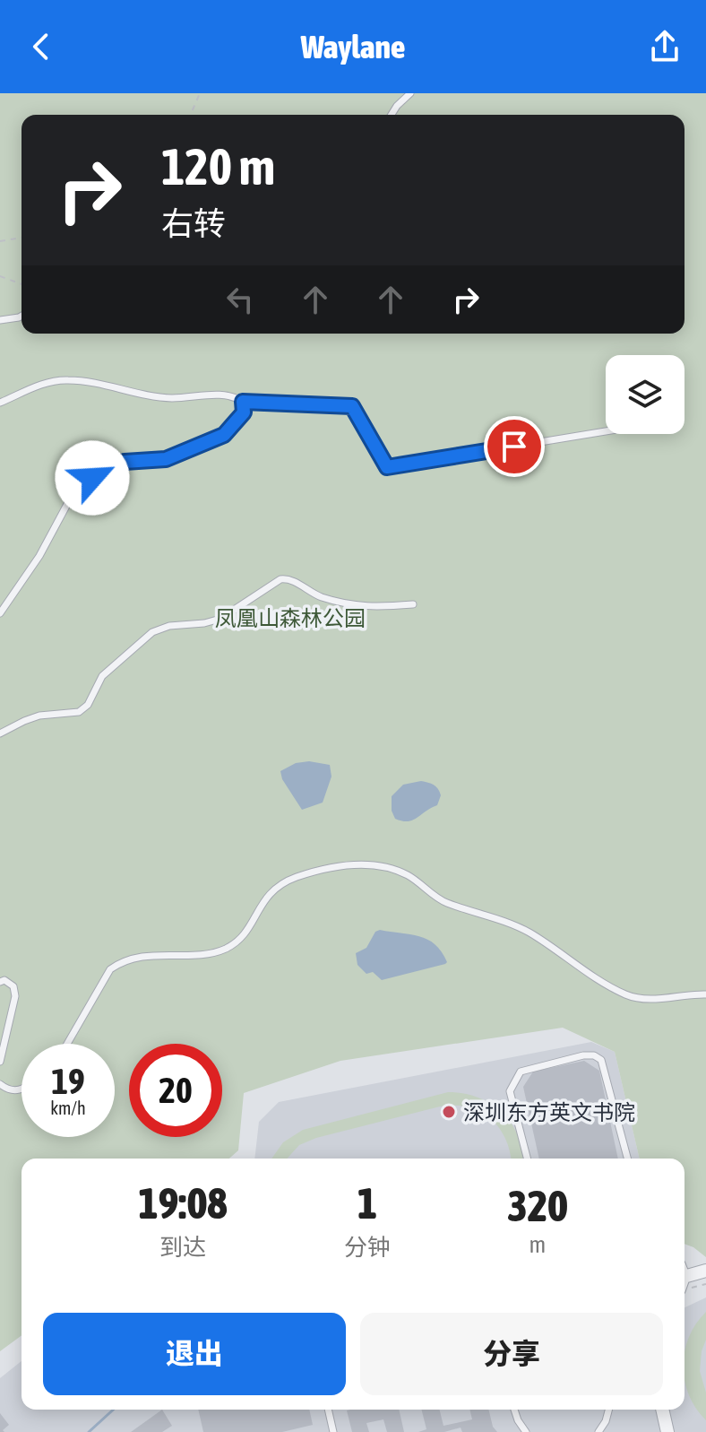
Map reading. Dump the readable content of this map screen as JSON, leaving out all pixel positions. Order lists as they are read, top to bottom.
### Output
{
  "parks": ["凤凰山森林公园"],
  "places": ["深圳东方英文书院"],
  "page": {
    "header": "Waylane",
    "turn": ["120 m", "右转"],
    "speed": "19 km/h",
    "limit": "20",
    "eta": [
      "19:08",
      "到达",
      "1",
      "分钟",
      "320",
      "m"
    ],
    "buttons": ["退出", "分享"]
  }
}
